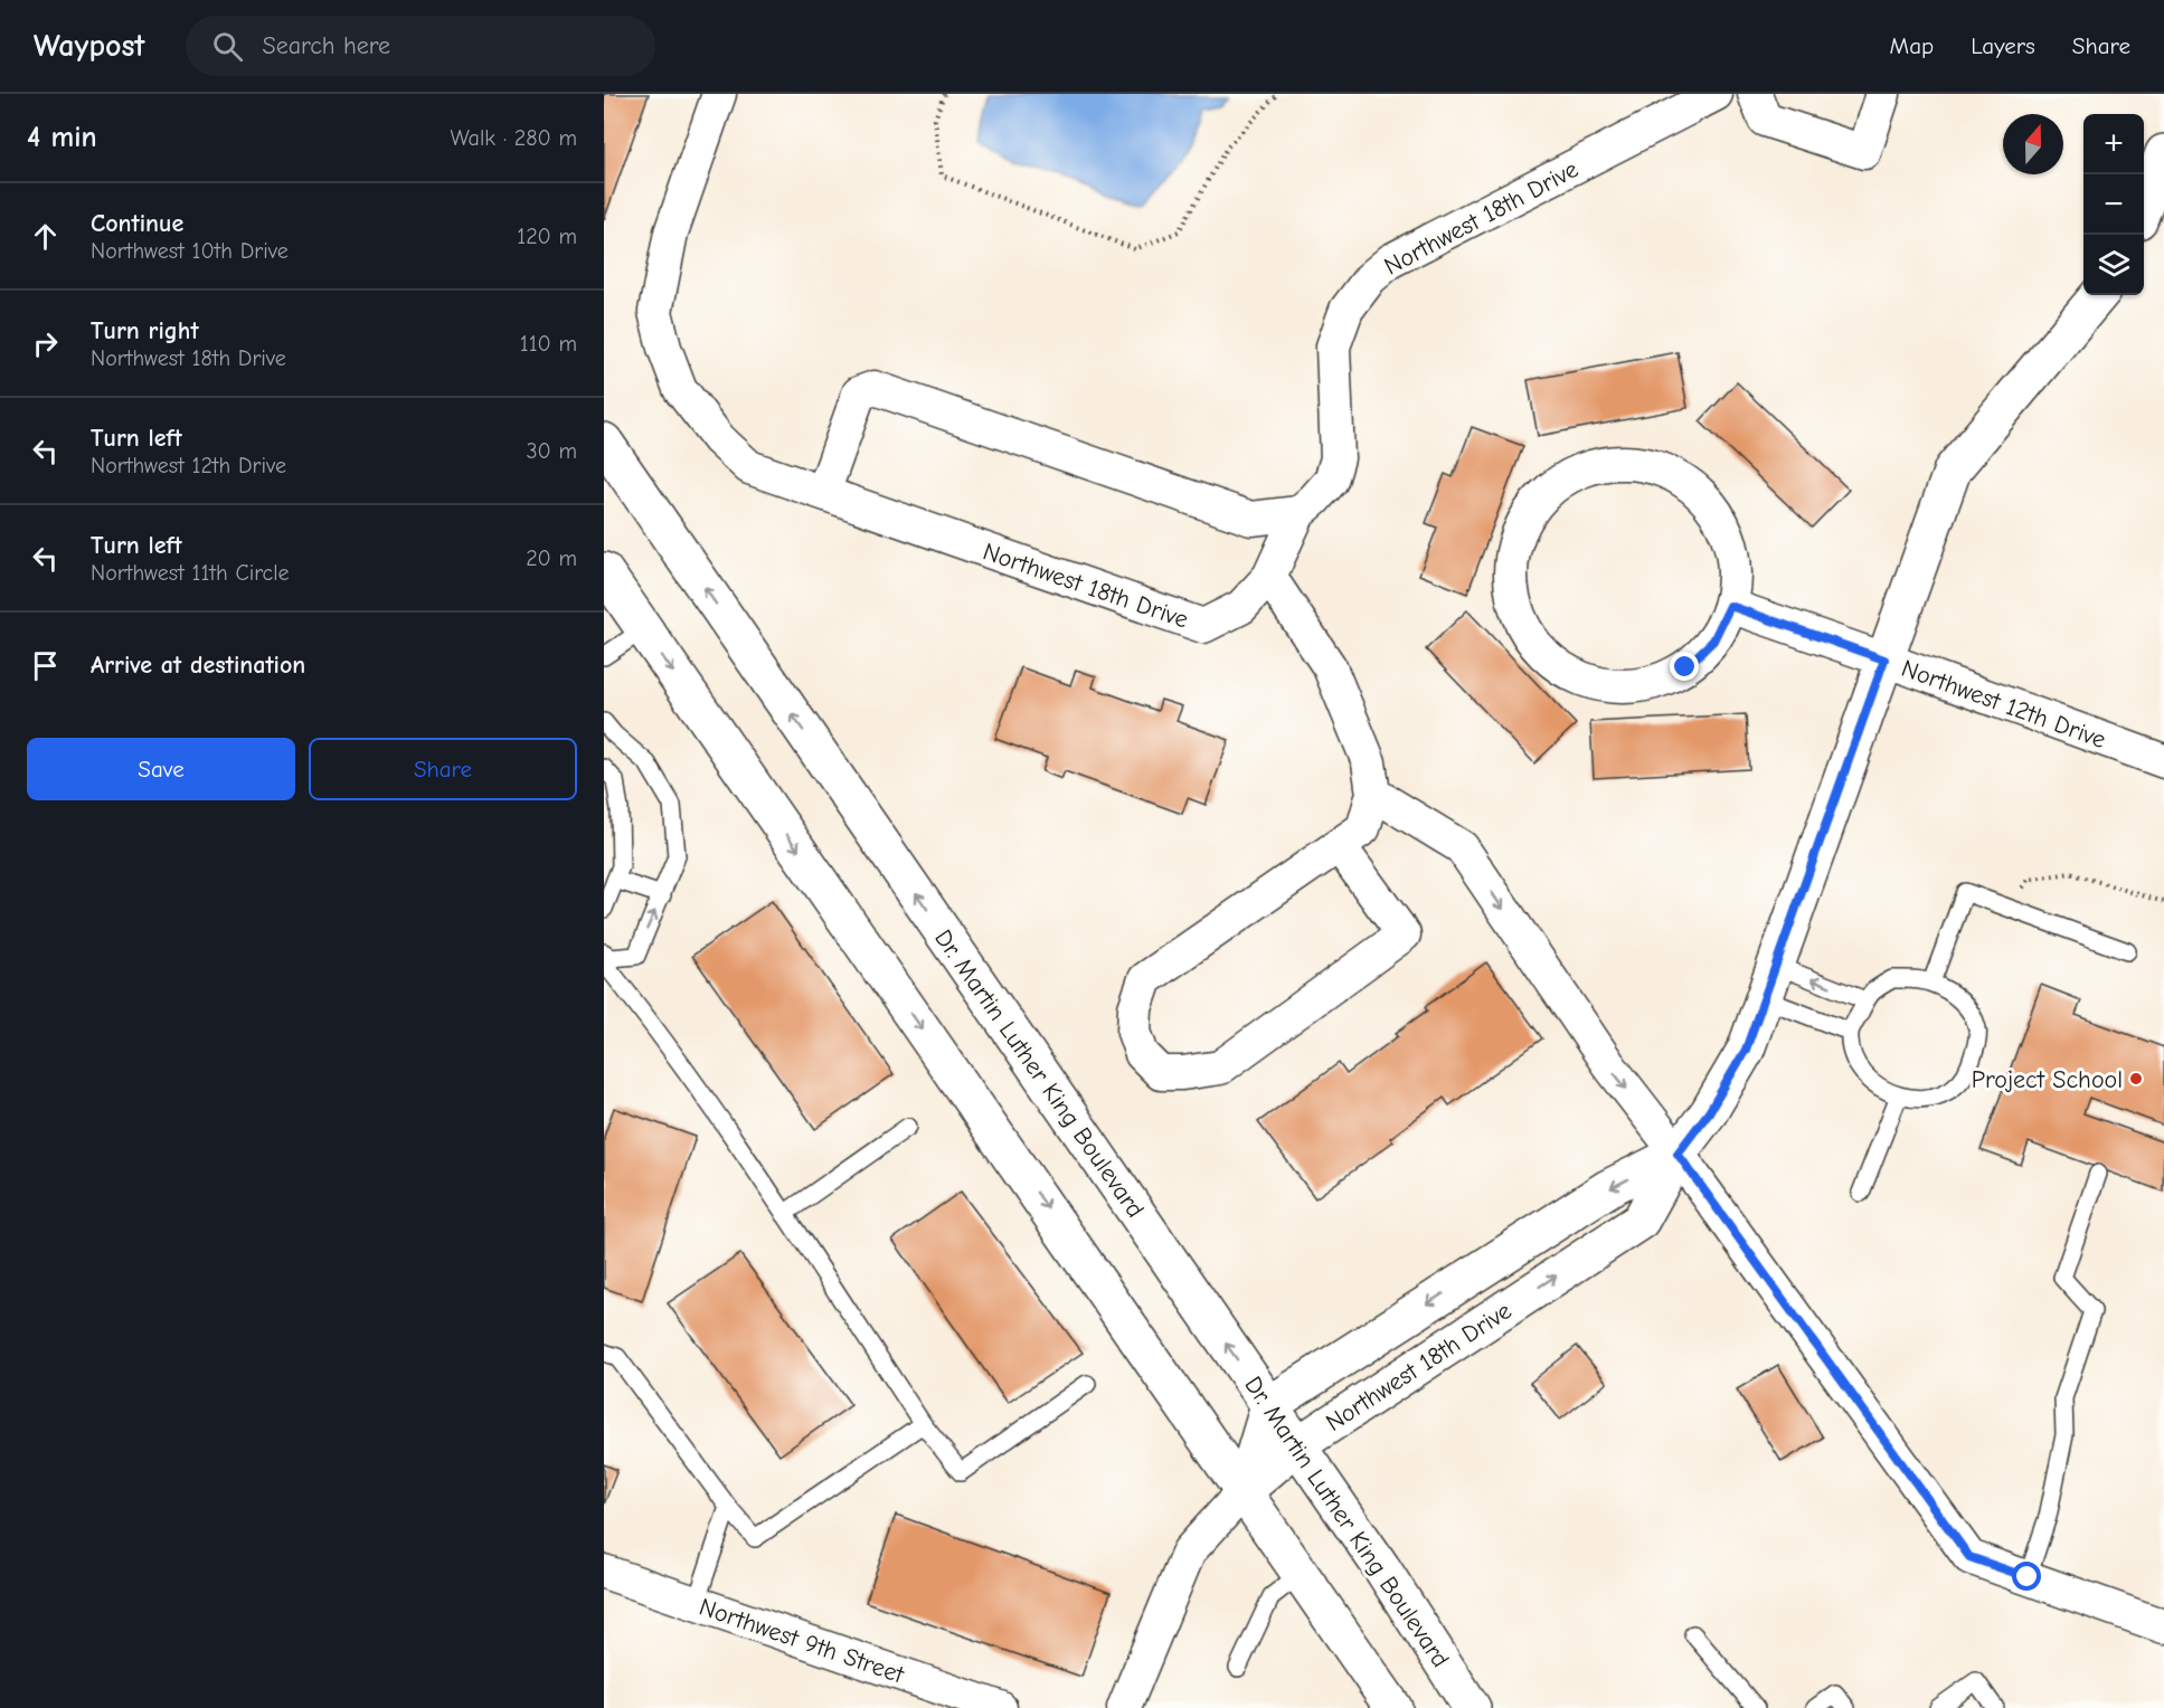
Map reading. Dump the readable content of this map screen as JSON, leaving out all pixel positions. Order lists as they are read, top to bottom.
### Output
{
  "streets": {
    "main road": ["Northwest 18th Drive", "Dr. Martin Luther King Boulevard"],
    "street": ["Northwest 12th Drive", "Northwest 9th Street"]
  },
  "crossings": [
    ["Northwest 18th Drive", "Northwest 12th Drive"],
    ["Northwest 18th Drive", "Dr. Martin Luther King Boulevard"]
  ],
  "places": ["Project School"],
  "north": "top",
  "page": {
    "header": "Waypost",
    "search": "Search here",
    "nav": ["Map", "Layers", "Share"],
    "heading": ["4 min", "Walk · 280 m"],
    "map_buttons": ["+", "−"],
    "list": [
      ["Continue", "Northwest 10th Drive", "120 m"],
      ["Turn right", "Northwest 18th Drive", "110 m"],
      ["Turn left", "Northwest 12th Drive", "30 m"],
      ["Turn left", "Northwest 11th Circle", "20 m"],
      "Arrive at destination"
    ],
    "buttons": ["Save", "Share"]
  }
}
